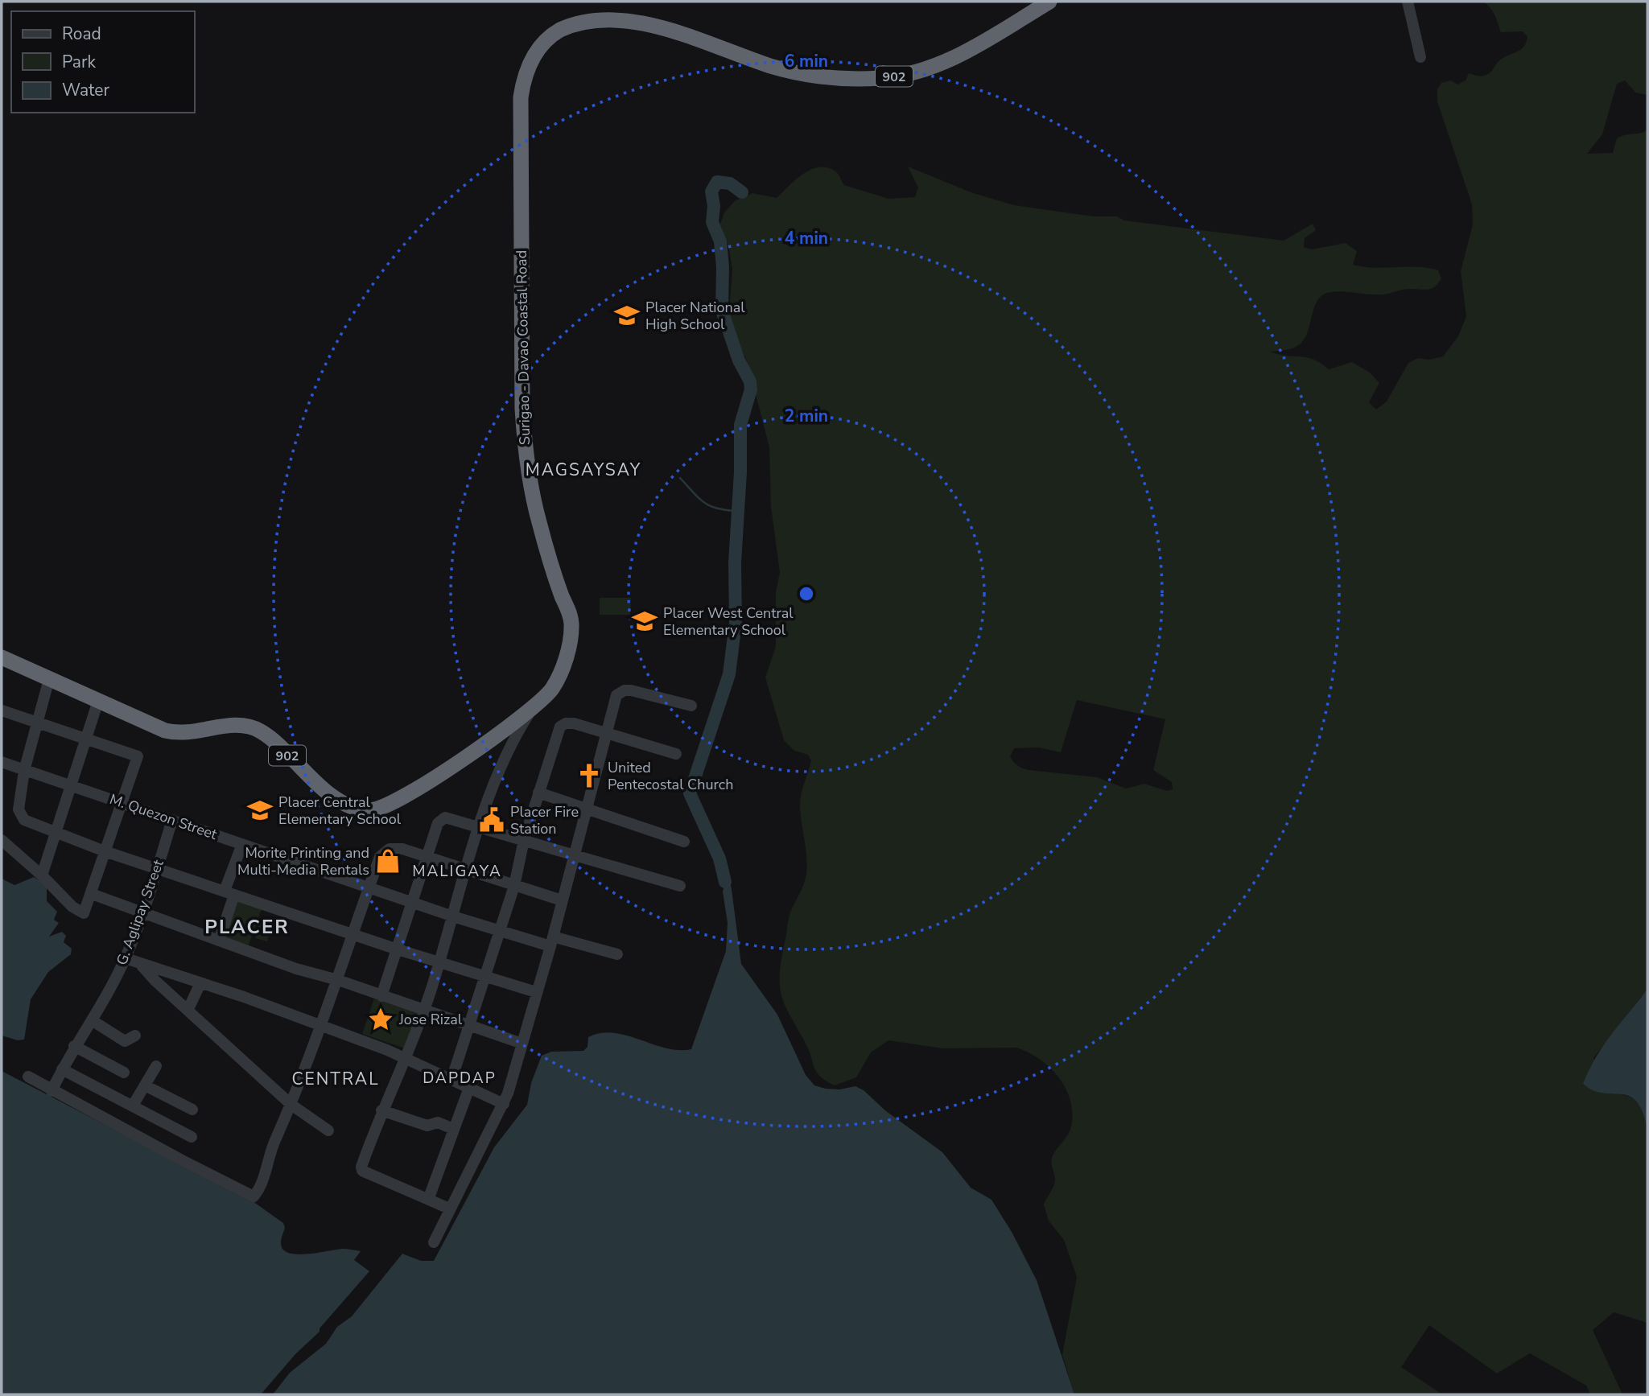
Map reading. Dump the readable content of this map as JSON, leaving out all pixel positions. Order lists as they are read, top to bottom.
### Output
{
  "streets": {
    "highway": ["902", "Surigao - Davao Coastal Road"],
    "street": ["M. Quezon Street", "G. Aglipay Street"]
  },
  "crossings": [
    ["M. Quezon Street", "G. Aglipay Street"]
  ],
  "districts": [
    "MAGSAYSAY",
    "MALIGAYA",
    "PLACER",
    "DAPDAP",
    "CENTRAL"
  ],
  "places": {
    "school or university": ["Placer National High School", "Placer West Central Elementary School", "Placer Central Elementary School"],
    "church": ["United Pentecostal Church"],
    "public building": ["Placer Fire Station"],
    "shop": ["Morite Printing and Multi-Media Rentals"],
    "place": ["Jose Rizal"]
  },
  "legend": ["Road", "Park", "Water"],
  "rings": ["6 min", "4 min", "2 min"]
}
